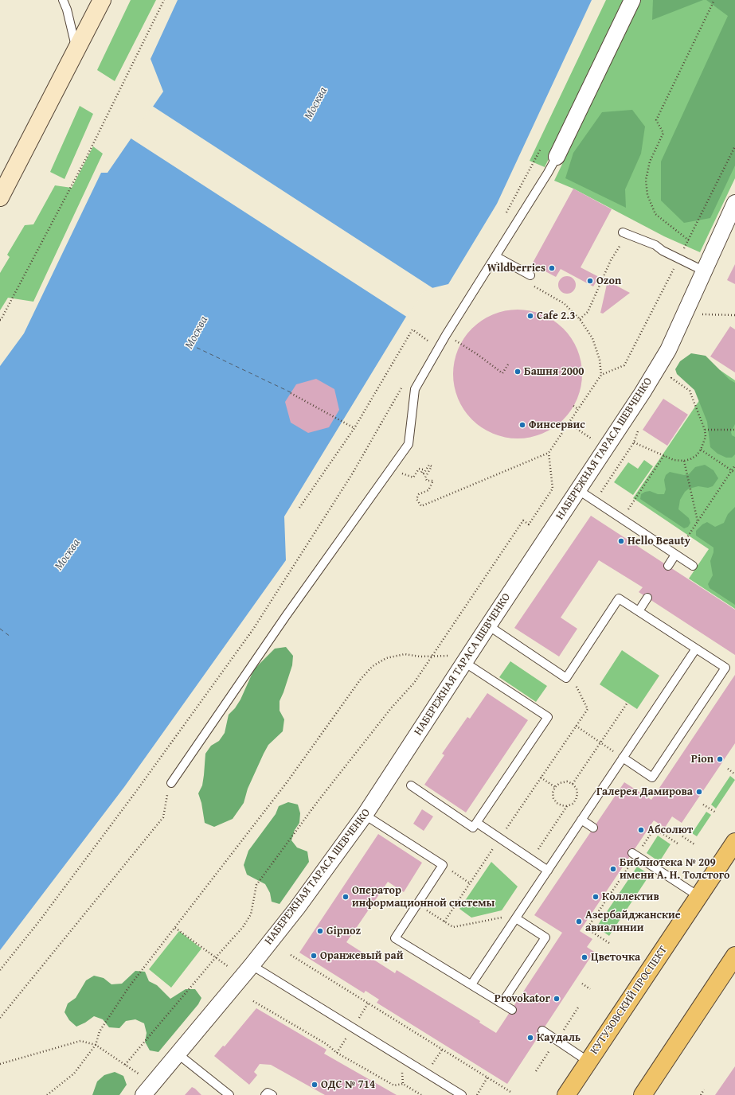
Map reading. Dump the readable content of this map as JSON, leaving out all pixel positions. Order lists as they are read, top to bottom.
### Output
{
  "streets": {
    "main road": ["КУТУЗОВСКИЙ ПРОСПЕКТ"],
    "street": ["НАБЕРЕЖНАЯ ТАРАСА ШЕВЧЕНКО"]
  },
  "water": ["Москва"],
  "places": [
    "Wildberries",
    "Ozon",
    "Cafe 2.3",
    "Башня 2000",
    "Финсервис",
    "Hello Beauty",
    "Pion",
    "Галерея Дамирова",
    "Абсолют",
    "Библиотека № 209 имени А. Н. Толстого",
    "Оператор информационной системы",
    "Коллектив",
    "Азербайджанские авиалинии",
    "Gipnoz",
    "Оранжевый рай",
    "Цветочка",
    "Provokator",
    "Каудаль",
    "ОДС № 714"
  ]
}
